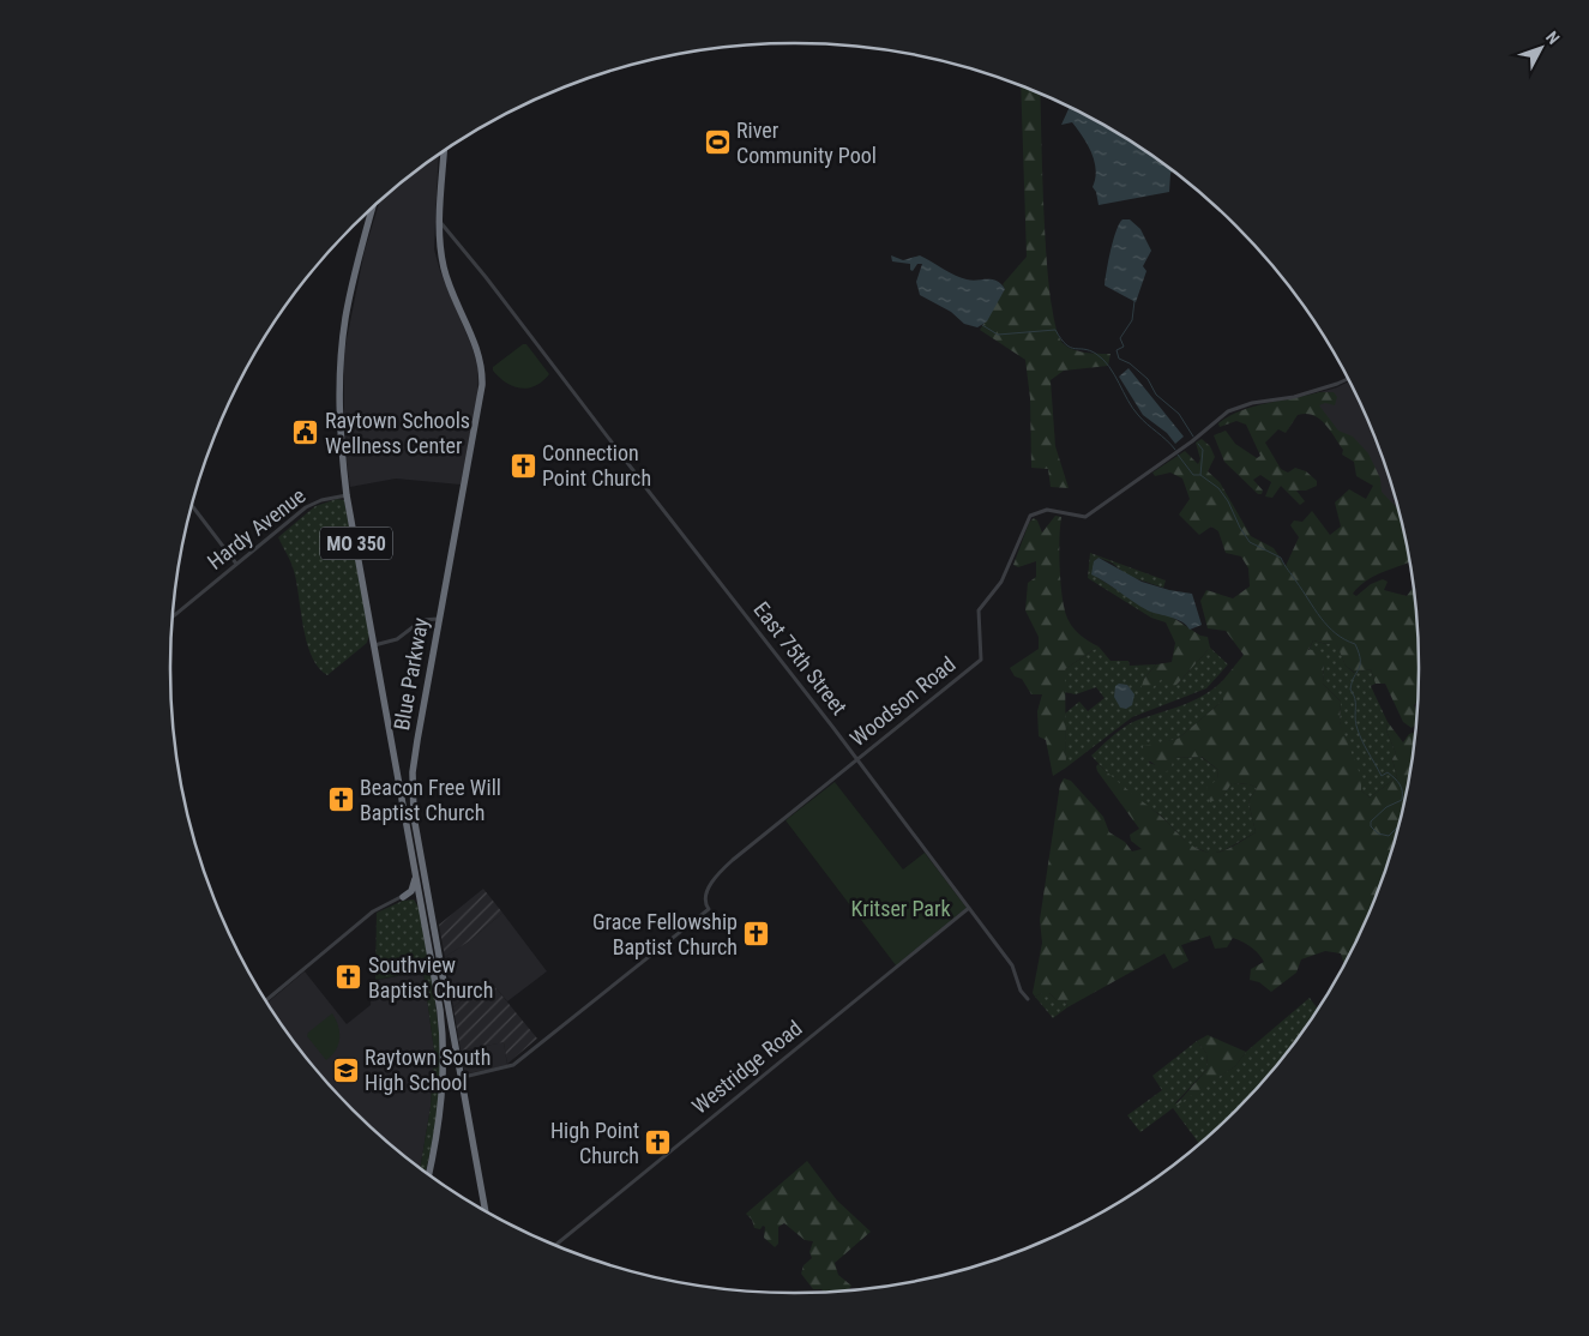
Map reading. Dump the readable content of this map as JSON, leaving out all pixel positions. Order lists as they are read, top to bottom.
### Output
{
  "streets": {
    "highway": ["MO 350", "Blue Parkway"],
    "street": [
      "Hardy Avenue",
      "East 75th Street",
      "Woodson Road",
      "Westridge Road"
    ]
  },
  "crossings": [
    ["Hardy Avenue", "Blue Parkway"],
    ["East 75th Street", "Blue Parkway"],
    ["East 75th Street", "Woodson Road"],
    ["East 75th Street", "Westridge Road"],
    ["Blue Parkway", "Woodson Road"]
  ],
  "parks": ["Kritser Park"],
  "places": {
    "sports": ["River Community Pool"],
    "public building": ["Raytown Schools Wellness Center"],
    "church": [
      "Connection Point Church",
      "Beacon Free Will Baptist Church",
      "Grace Fellowship Baptist Church",
      "Southview Baptist Church",
      "High Point Church"
    ],
    "school or university": ["Raytown South High School"]
  },
  "north": "top right"
}
